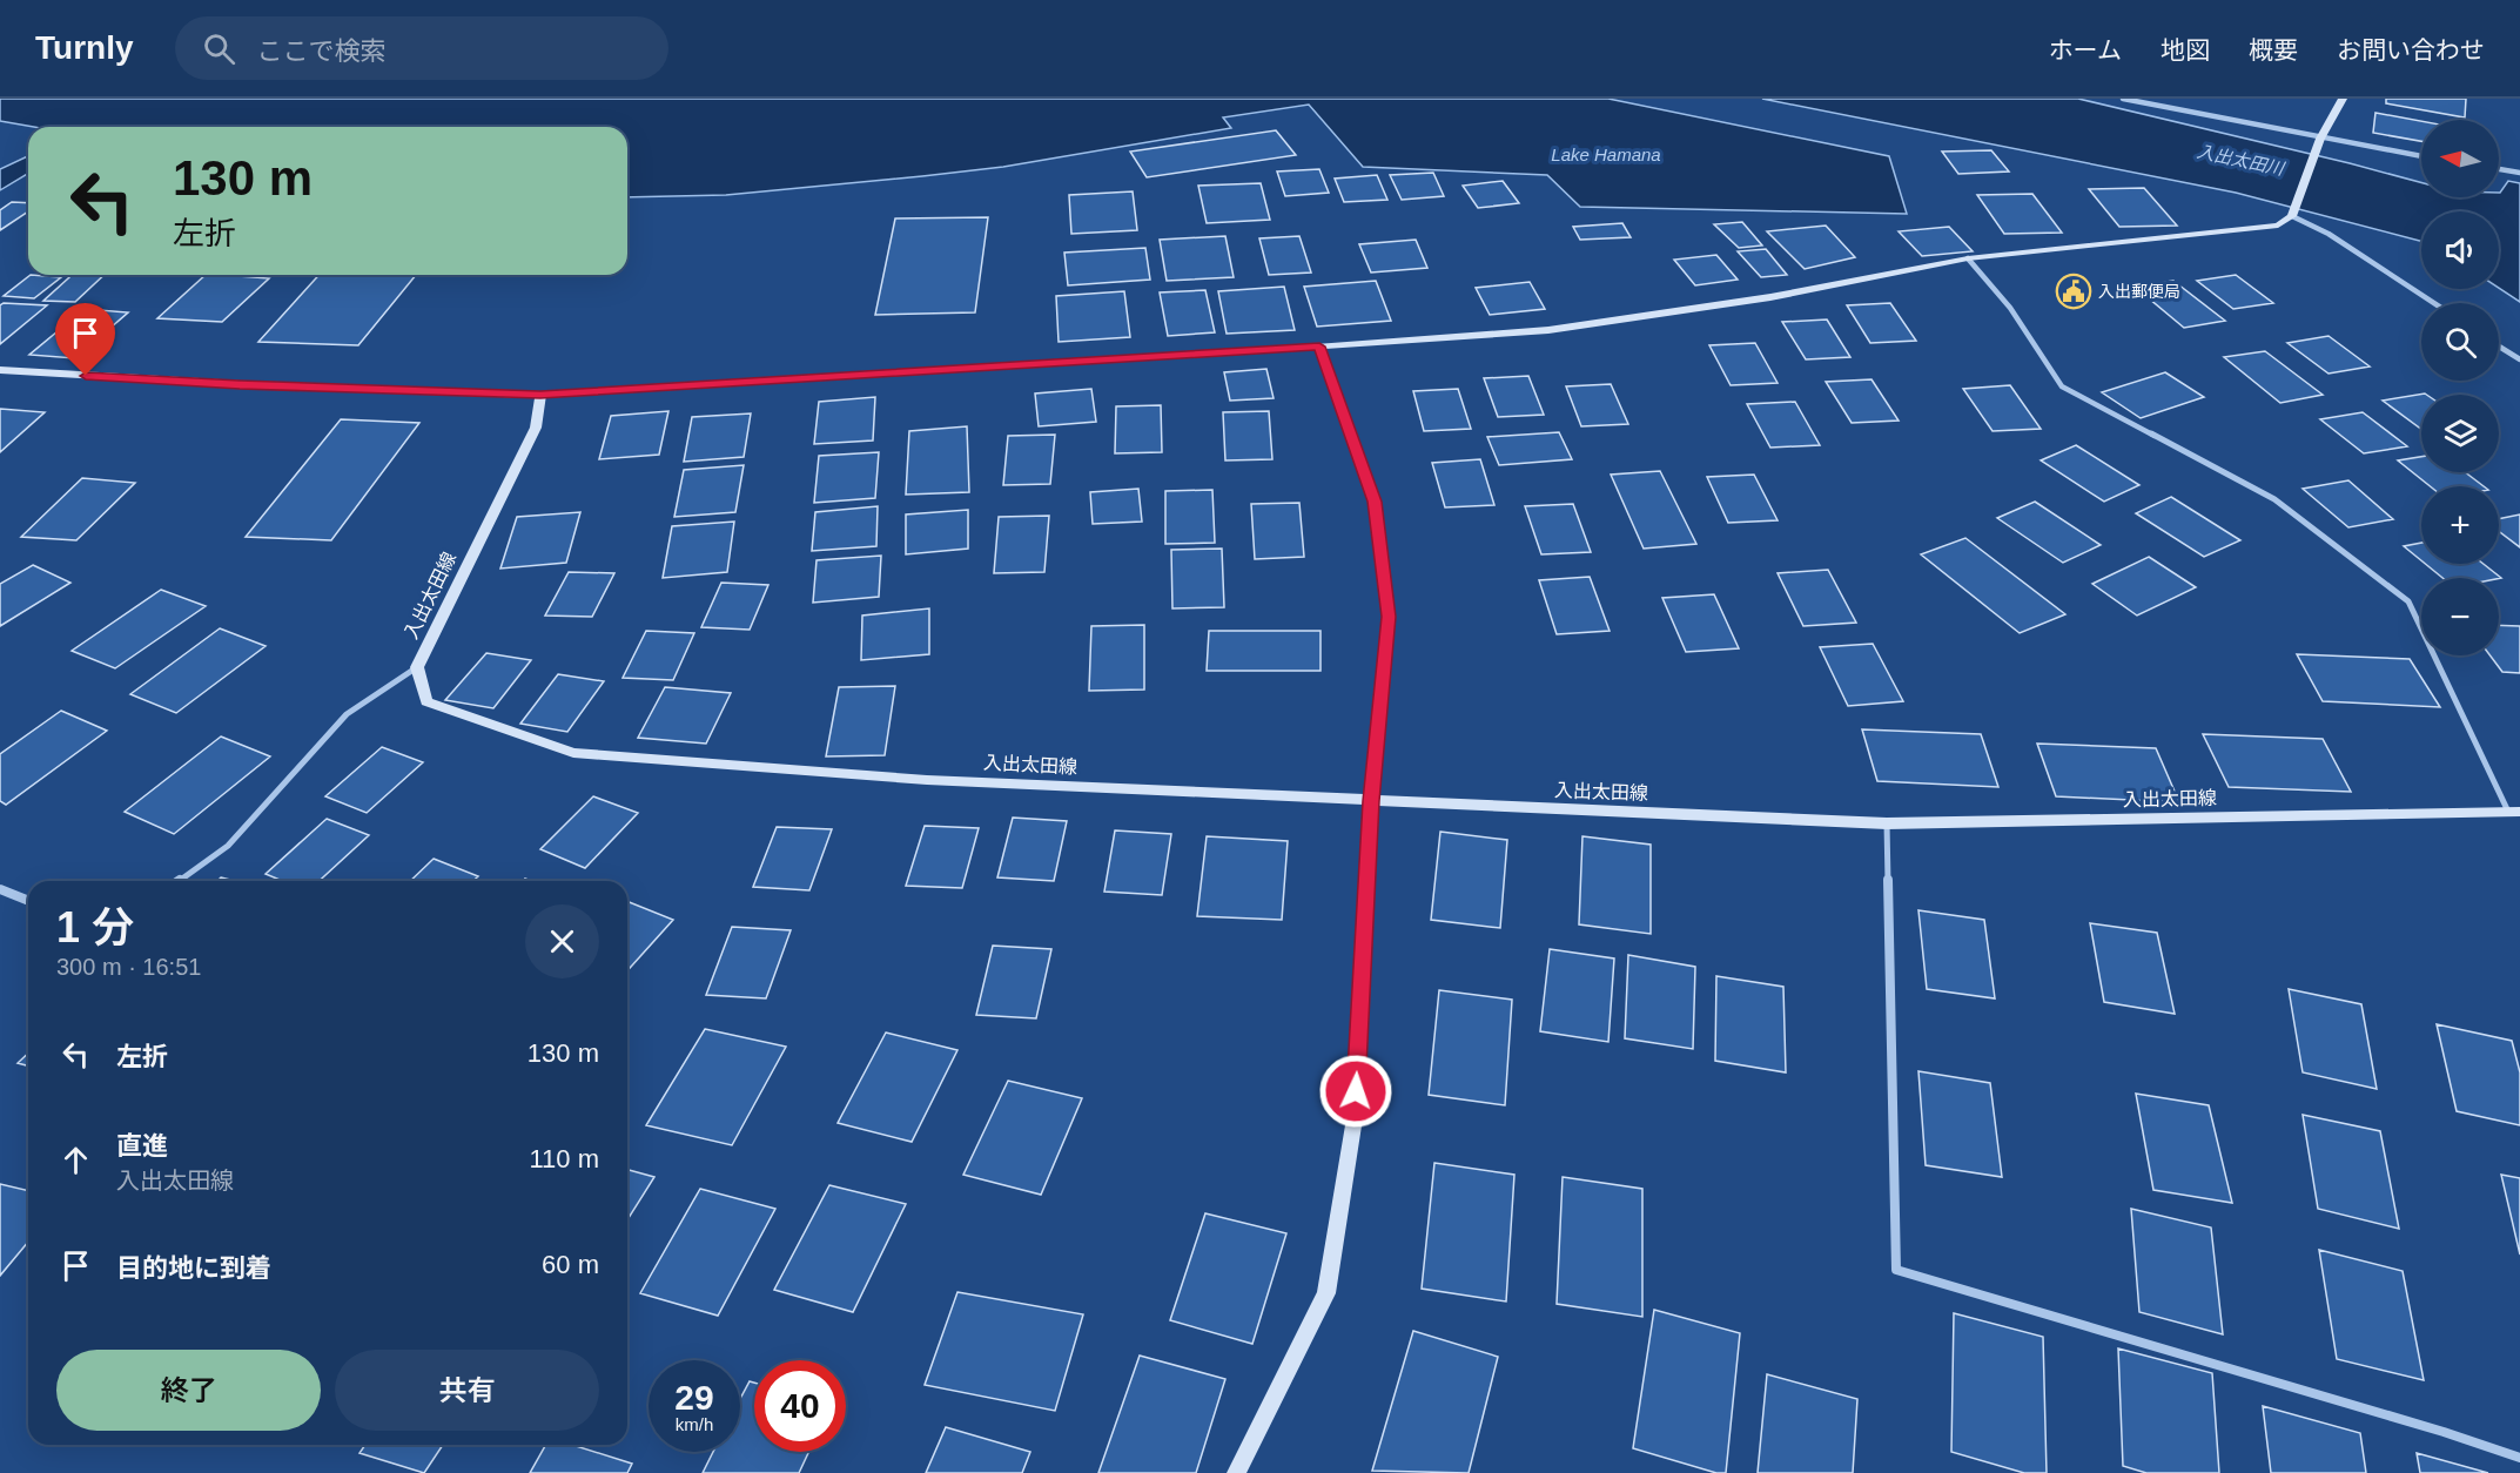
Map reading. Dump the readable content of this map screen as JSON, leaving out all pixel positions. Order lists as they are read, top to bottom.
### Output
{
  "streets": {
    "street": ["入出太田線"]
  },
  "water": ["Lake Hamana", "入出太田川"],
  "places": {
    "public building": ["入出郵便局"]
  },
  "north": "left",
  "page": {
    "header": "Turnly",
    "search": "ここで検索",
    "nav": [
      "ホーム",
      "地図",
      "概要",
      "お問い合わせ"
    ],
    "map_buttons": ["+", "−"],
    "turn": ["130 m", "左折"],
    "heading": ["1 分", "300 m · 16:51"],
    "list": [
      {
        "name": "左折",
        "value": "130 m"
      },
      {
        "name": "直進",
        "note": "入出太田線",
        "value": "110 m"
      },
      {
        "name": "目的地に到着",
        "value": "60 m"
      }
    ],
    "buttons": ["終了", "共有"],
    "speed": "29 km/h",
    "limit": "40"
  }
}
